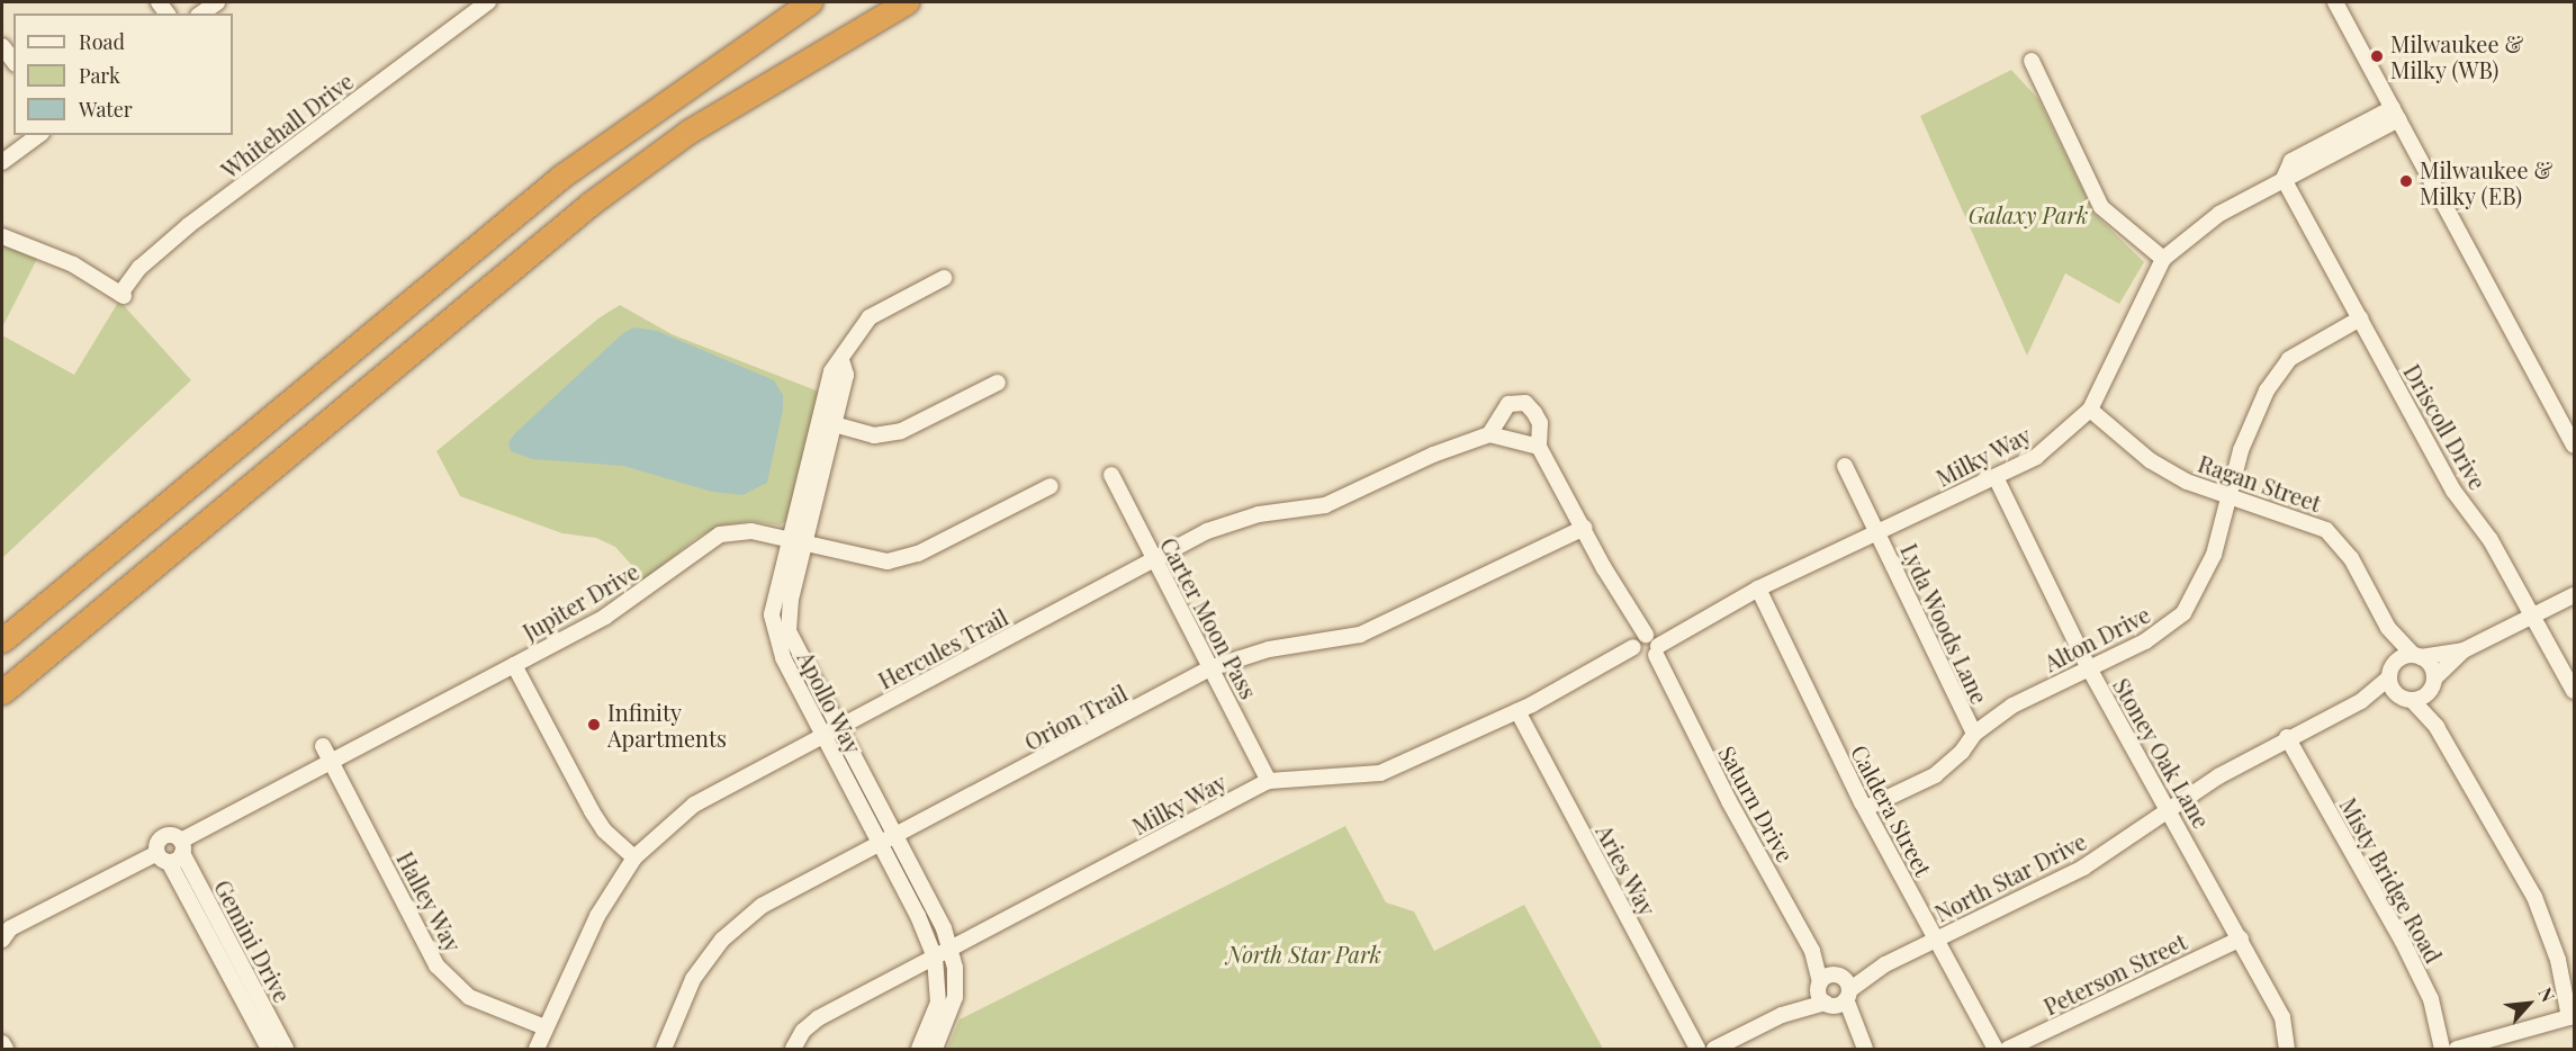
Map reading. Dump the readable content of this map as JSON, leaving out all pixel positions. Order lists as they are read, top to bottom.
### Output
{
  "streets": {
    "street": [
      "Whitehall Drive",
      "Driscoll Drive",
      "Milky Way",
      "Ragan Street",
      "Jupiter Drive",
      "Carter Moon Pass",
      "Lyda Woods Lane",
      "Alton Drive",
      "Hercules Trail",
      "Apollo Way",
      "Orion Trail",
      "Stoney Oak Lane",
      "Saturn Drive",
      "Caldera Street",
      "Aries Way",
      "North Star Drive",
      "Misty Bridge Road",
      "Halley Way",
      "Gemini Drive",
      "Peterson Street"
    ]
  },
  "crossings": [
    ["Driscoll Drive", "Milky Way"],
    ["Driscoll Drive", "Alton Drive"],
    ["Milky Way", "Ragan Street"],
    ["Milky Way", "Carter Moon Pass"],
    ["Milky Way", "Lyda Woods Lane"],
    ["Milky Way", "Apollo Way"],
    ["Milky Way", "Stoney Oak Lane"],
    ["Milky Way", "Saturn Drive"],
    ["Milky Way", "Caldera Street"],
    ["Milky Way", "Aries Way"],
    ["Ragan Street", "Alton Drive"],
    ["Ragan Street", "North Star Drive"],
    ["Jupiter Drive", "Apollo Way"],
    ["Jupiter Drive", "Halley Way"],
    ["Jupiter Drive", "Gemini Drive"],
    ["Carter Moon Pass", "Hercules Trail"],
    ["Carter Moon Pass", "Orion Trail"],
    ["Lyda Woods Lane", "Alton Drive"],
    ["Alton Drive", "Stoney Oak Lane"],
    ["Alton Drive", "Caldera Street"],
    ["Hercules Trail", "Apollo Way"],
    ["Hercules Trail", "Saturn Drive"],
    ["Hercules Trail", "Halley Way"],
    ["Apollo Way", "Orion Trail"],
    ["Orion Trail", "Saturn Drive"],
    ["Stoney Oak Lane", "North Star Drive"],
    ["Stoney Oak Lane", "Peterson Street"],
    ["Saturn Drive", "North Star Drive"],
    ["Caldera Street", "North Star Drive"],
    ["North Star Drive", "Misty Bridge Road"]
  ],
  "parks": ["Galaxy Park", "North Star Park"],
  "places": ["Milwaukee & Milky (WB)", "Milwaukee & Milky (EB)", "Infinity Apartments"],
  "legend": ["Road", "Park", "Water"],
  "north": "top right"
}
